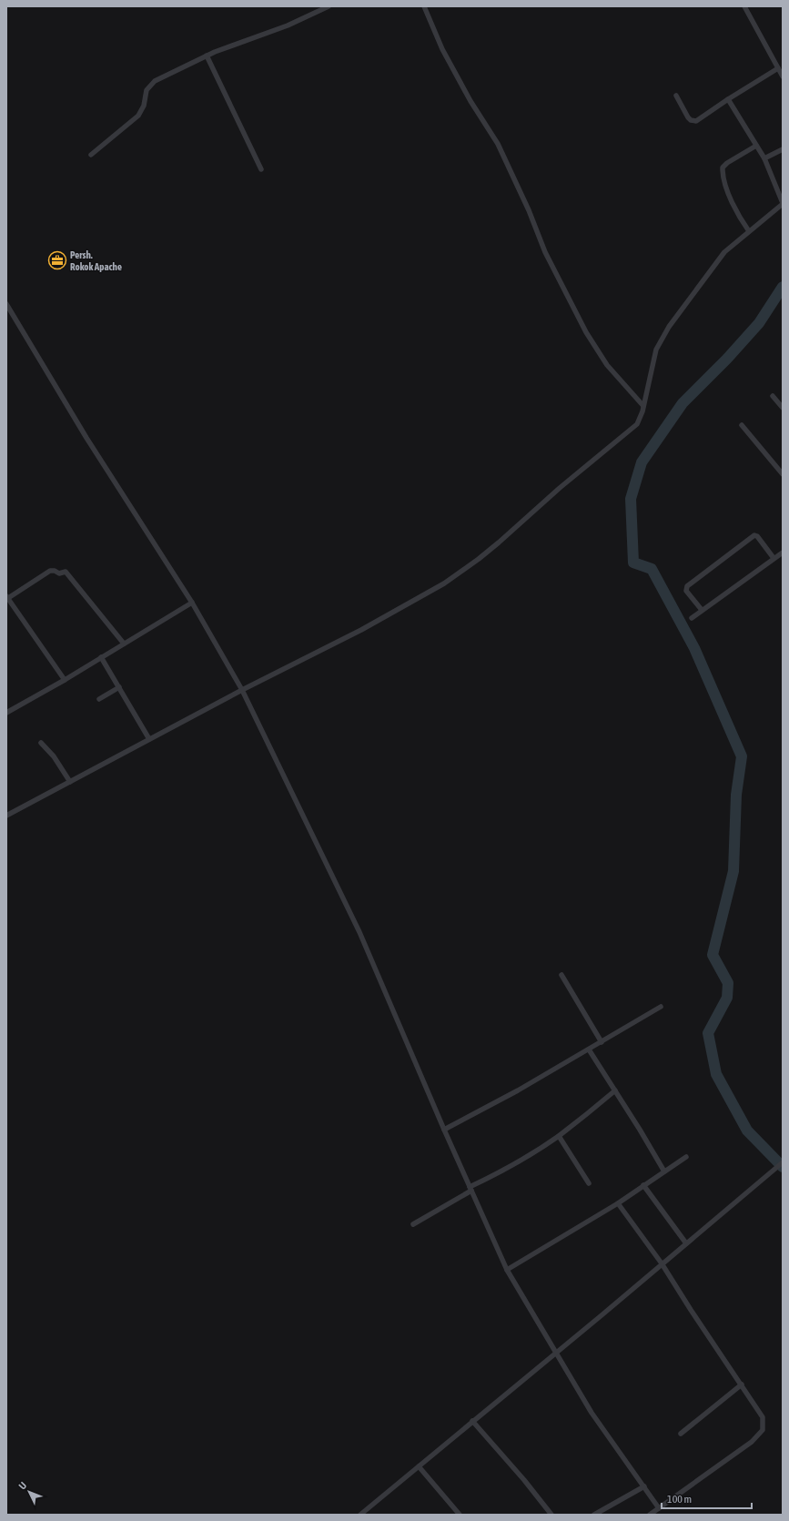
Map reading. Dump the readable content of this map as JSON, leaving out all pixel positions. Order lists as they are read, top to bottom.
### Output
{
  "places": {
    "office": ["Persh. Rokok Apache"]
  },
  "scale_bar": "100 m",
  "north": "top left"
}
